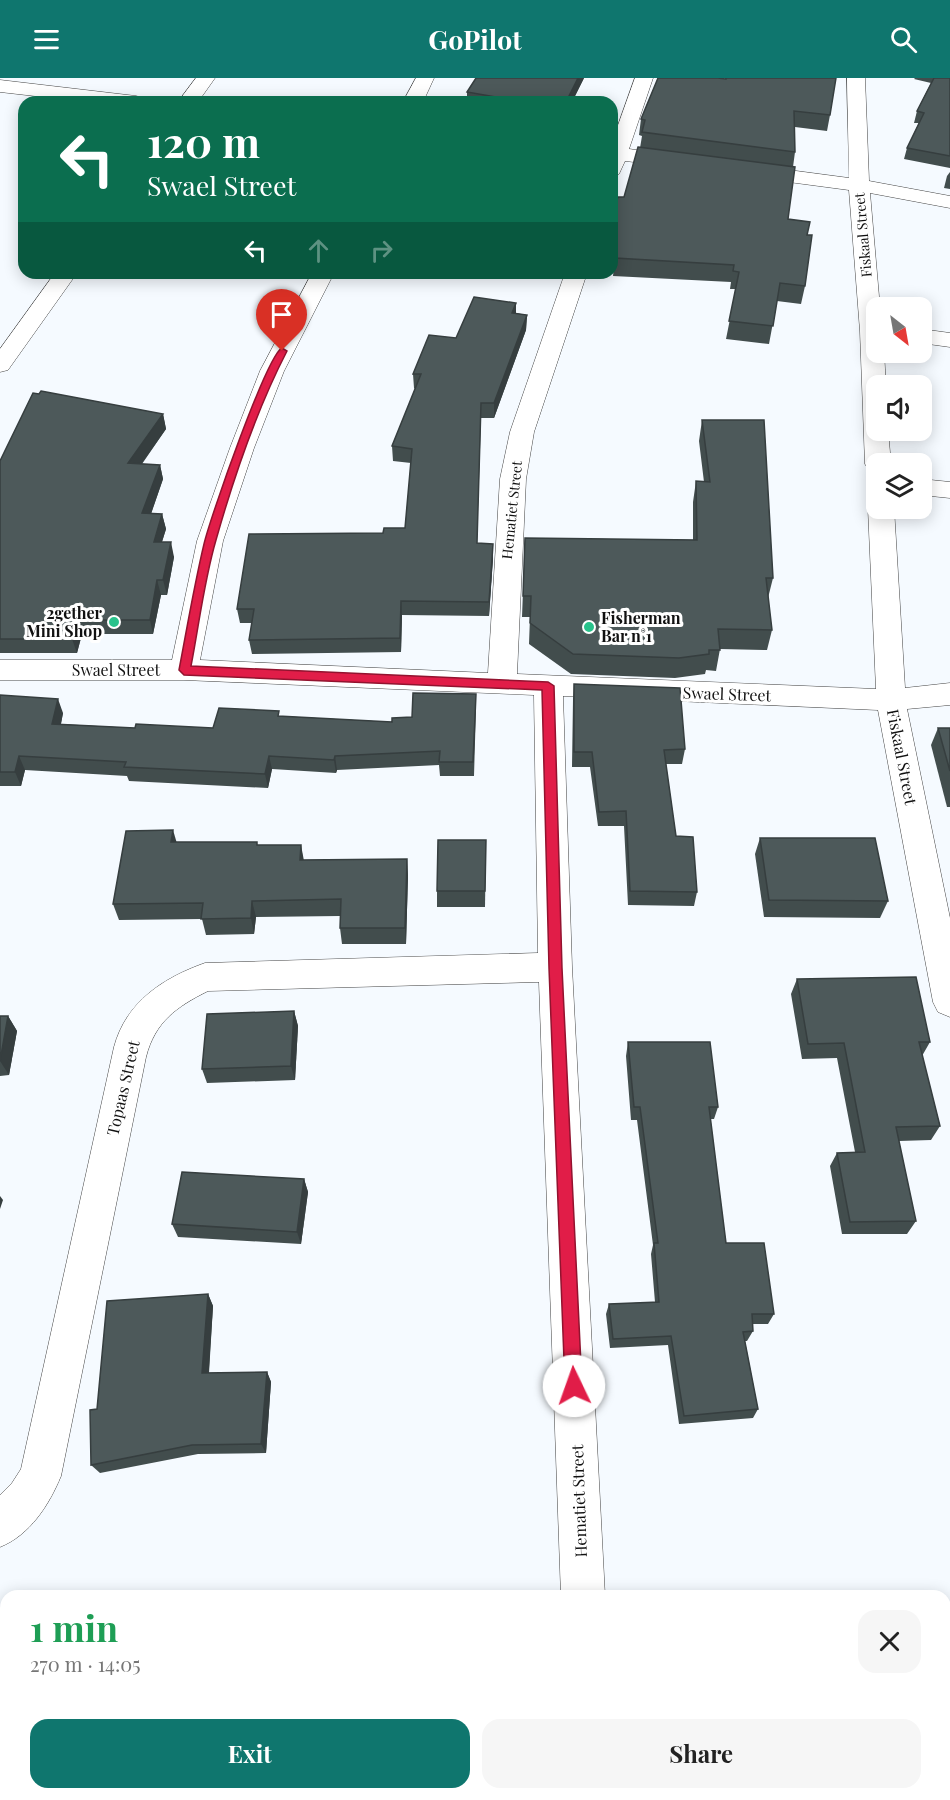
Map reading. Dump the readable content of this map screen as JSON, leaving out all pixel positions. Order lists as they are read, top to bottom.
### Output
{
  "streets": {
    "street": [
      "Fiskaal Street",
      "Hematiet Street",
      "Swael Street",
      "Topaas Street"
    ]
  },
  "crossings": [
    ["Fiskaal Street", "Swael Street"],
    ["Hematiet Street", "Swael Street"],
    ["Hematiet Street", "Topaas Street"]
  ],
  "places": ["2gether Mini Shop", "Fisherman Bar n°1"],
  "north": "bottom right",
  "page": {
    "header": "GoPilot",
    "turn": ["120 m", "Swael Street"],
    "heading": ["1 min", "270 m · 14:05"],
    "buttons": ["Exit", "Share"]
  }
}
